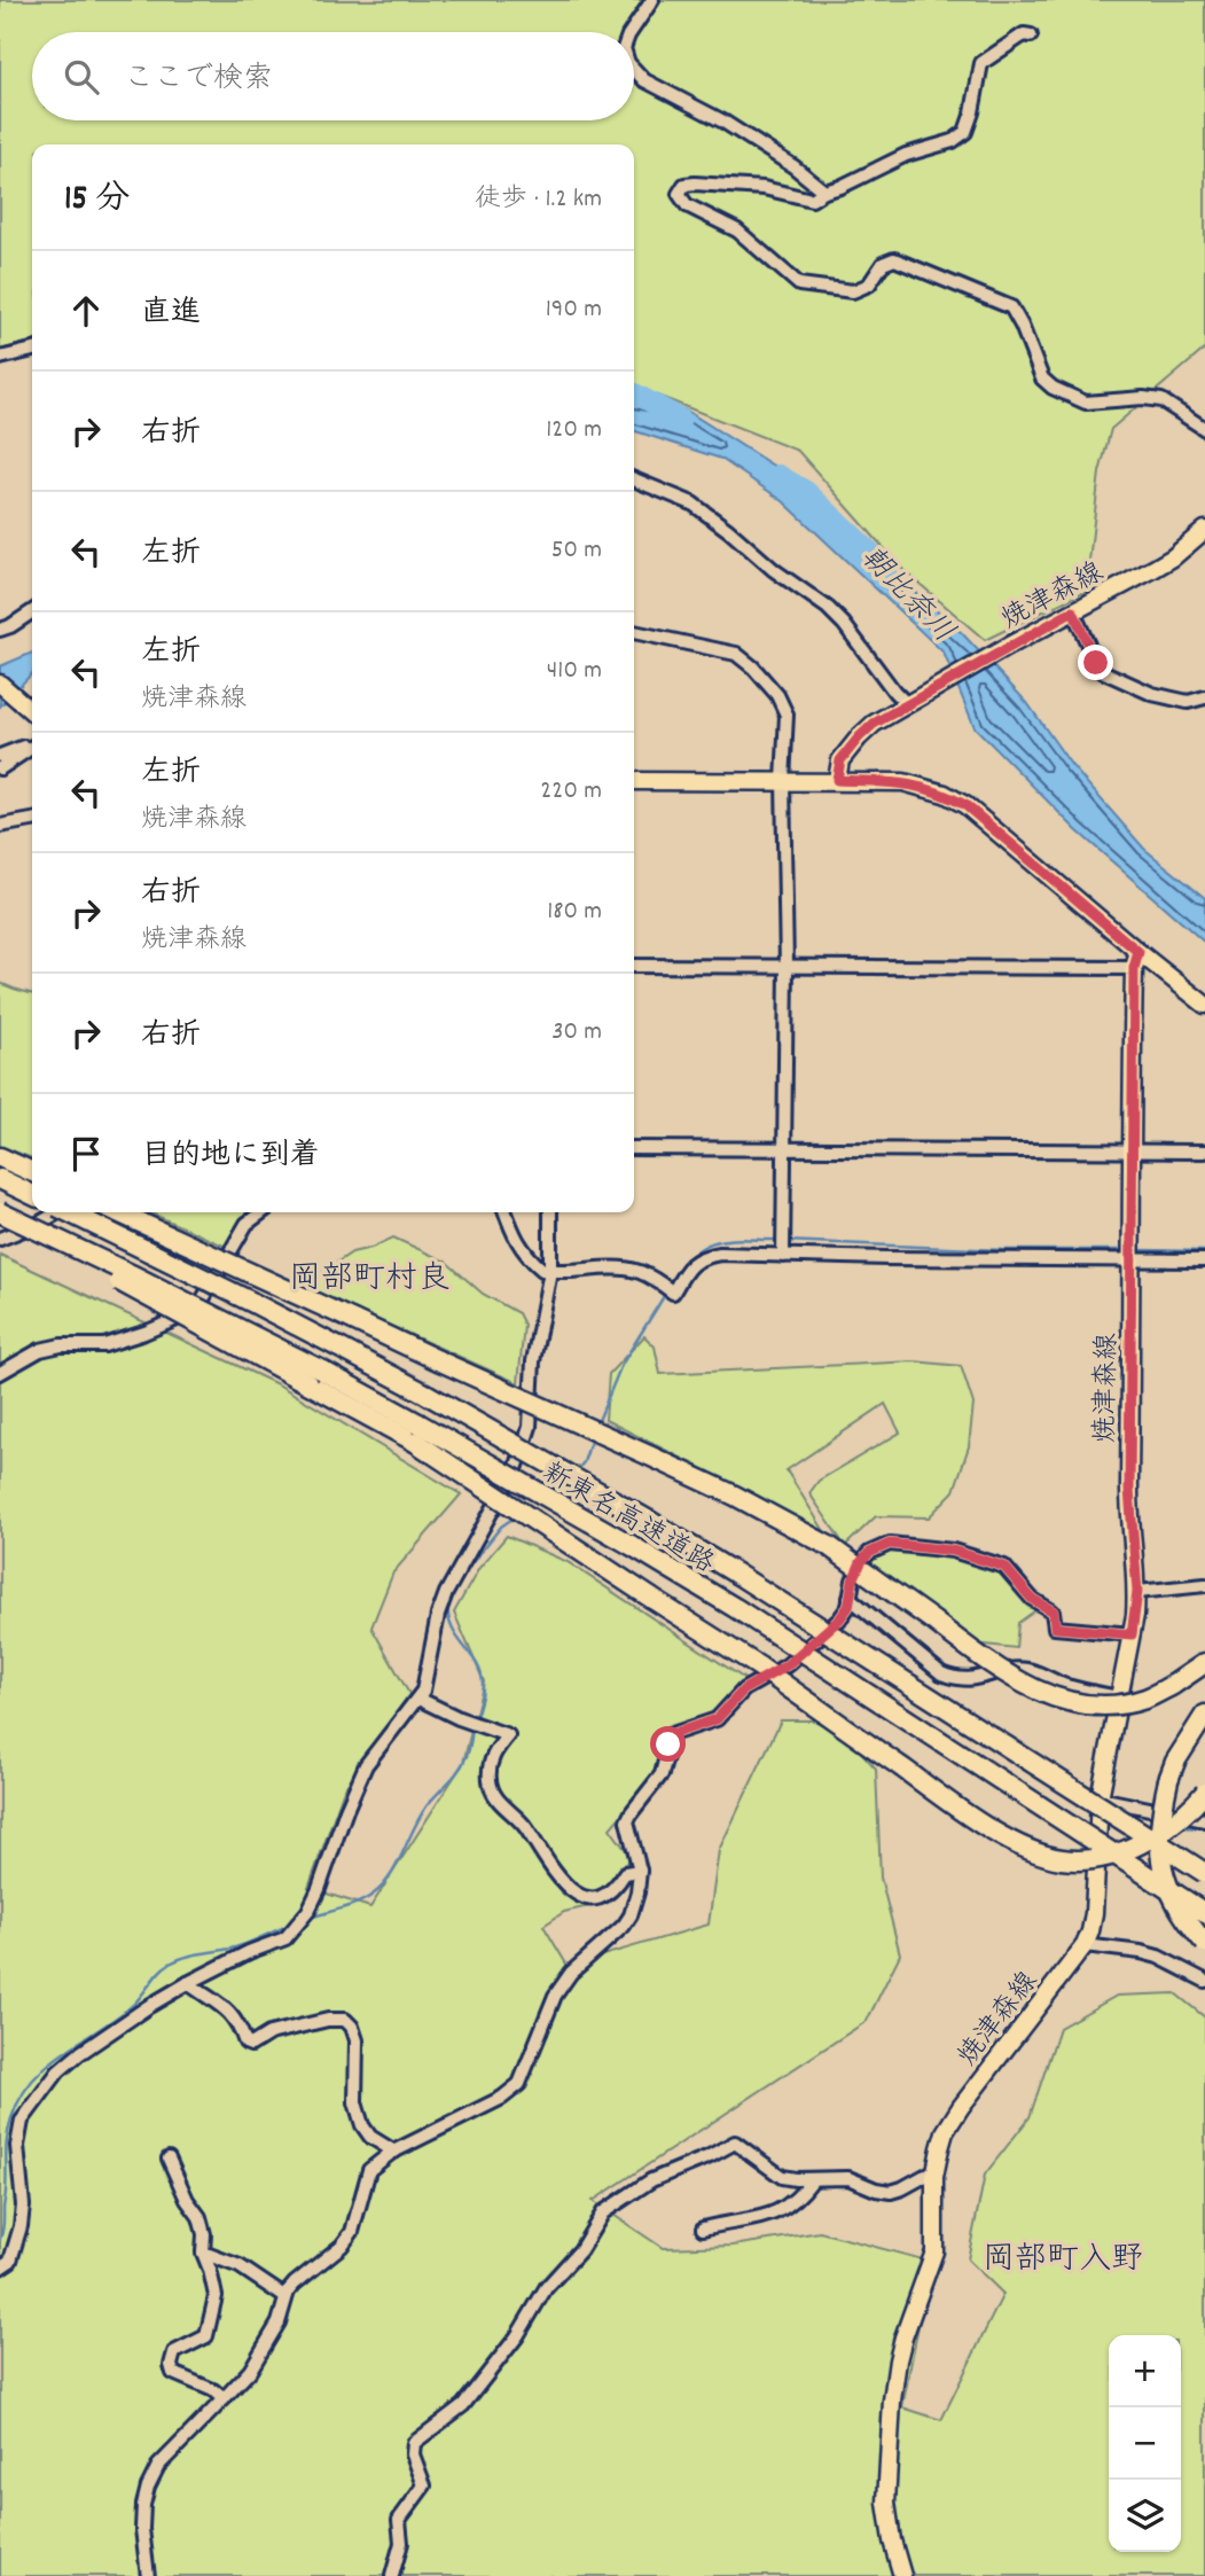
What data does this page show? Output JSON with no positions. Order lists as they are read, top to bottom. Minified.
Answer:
{"streets":{"highway":["新東名高速道路"],"main road":["焼津森線"]},"districts":["岡部町村良","岡部町入野"],"water":["朝比奈川"],"page":{"search":"ここで検索","heading":["15 分","徒歩 · 1.2 km"],"list":[["直進","190 m"],["右折","120 m"],["左折","50 m"],["左折","焼津森線","410 m"],["左折","焼津森線","220 m"],["右折","焼津森線","180 m"],["右折","30 m"],"目的地に到着"],"map_buttons":["+","−"]}}
